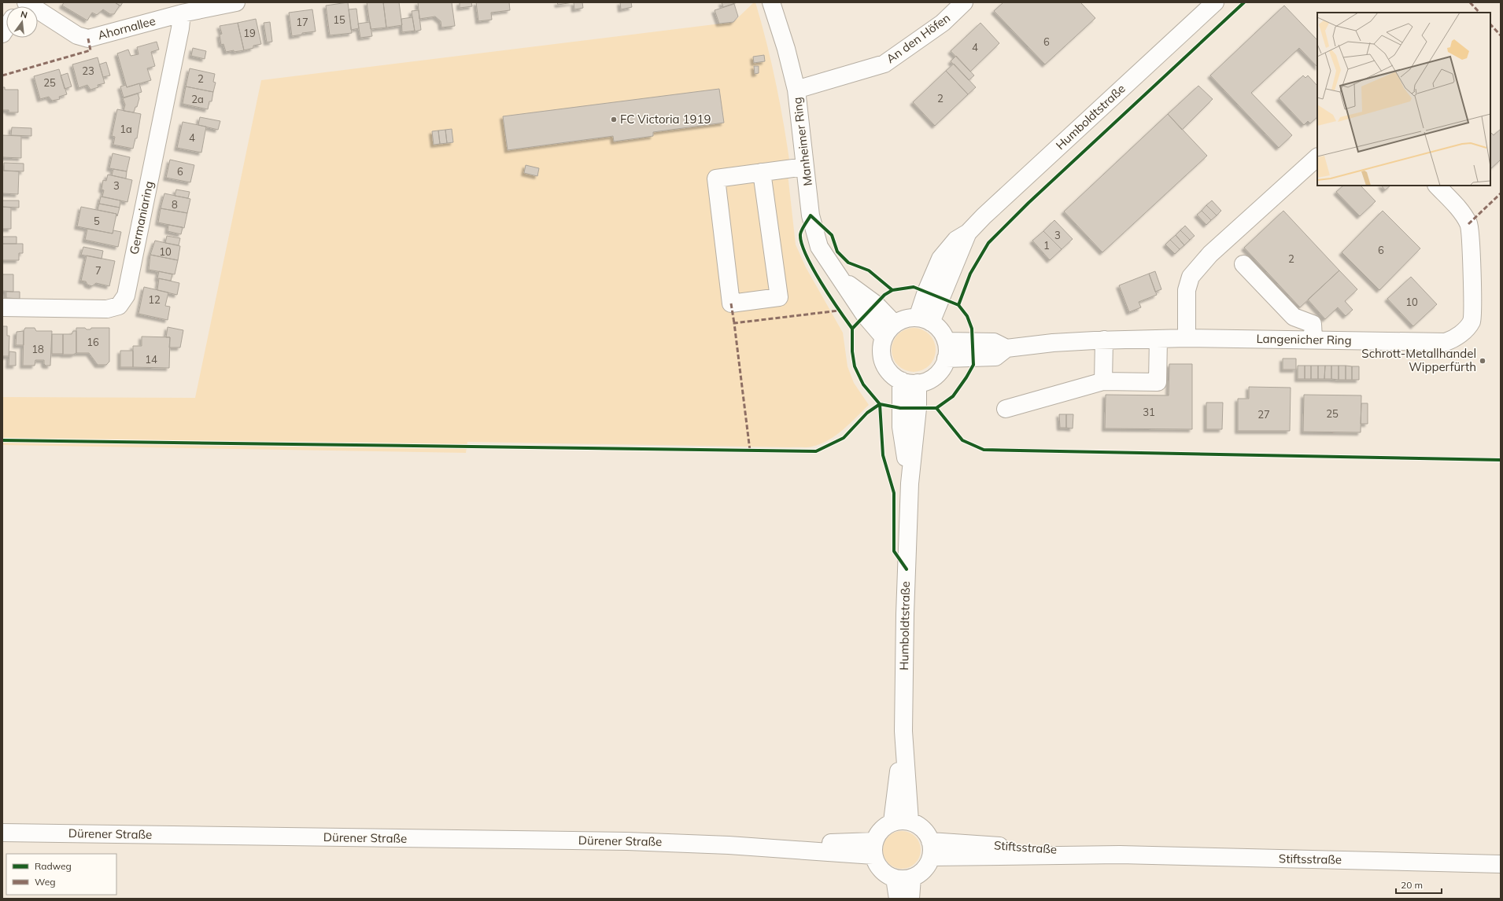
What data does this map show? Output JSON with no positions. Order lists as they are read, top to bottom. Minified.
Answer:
{"streets":{"street":["Ahornallee","An den Höfen","Humboldtstraße","Manheimer Ring","Germaniaring","Langenicher Ring","Dürener Straße","Stiftsstraße"]},"crossings":[["Ahornallee","Germaniaring"],["An den Höfen","Manheimer Ring"],["Humboldtstraße","Manheimer Ring"],["Humboldtstraße","Langenicher Ring"],["Humboldtstraße","Dürener Straße"],["Humboldtstraße","Stiftsstraße"],["Manheimer Ring","Langenicher Ring"],["Dürener Straße","Stiftsstraße"]],"places":["FC Victoria 1919","Schrott-Metallhandel Wipperfürth"],"house_numbers":["15","17","19","6","4","23","2","25","2","2a","1a","4","6","3","8","5","3","1","6","10","2","7","12","10","16","18","14","31","25","27"],"legend":["Radweg","Weg"],"scale_bar":"20 m","north":"top"}
